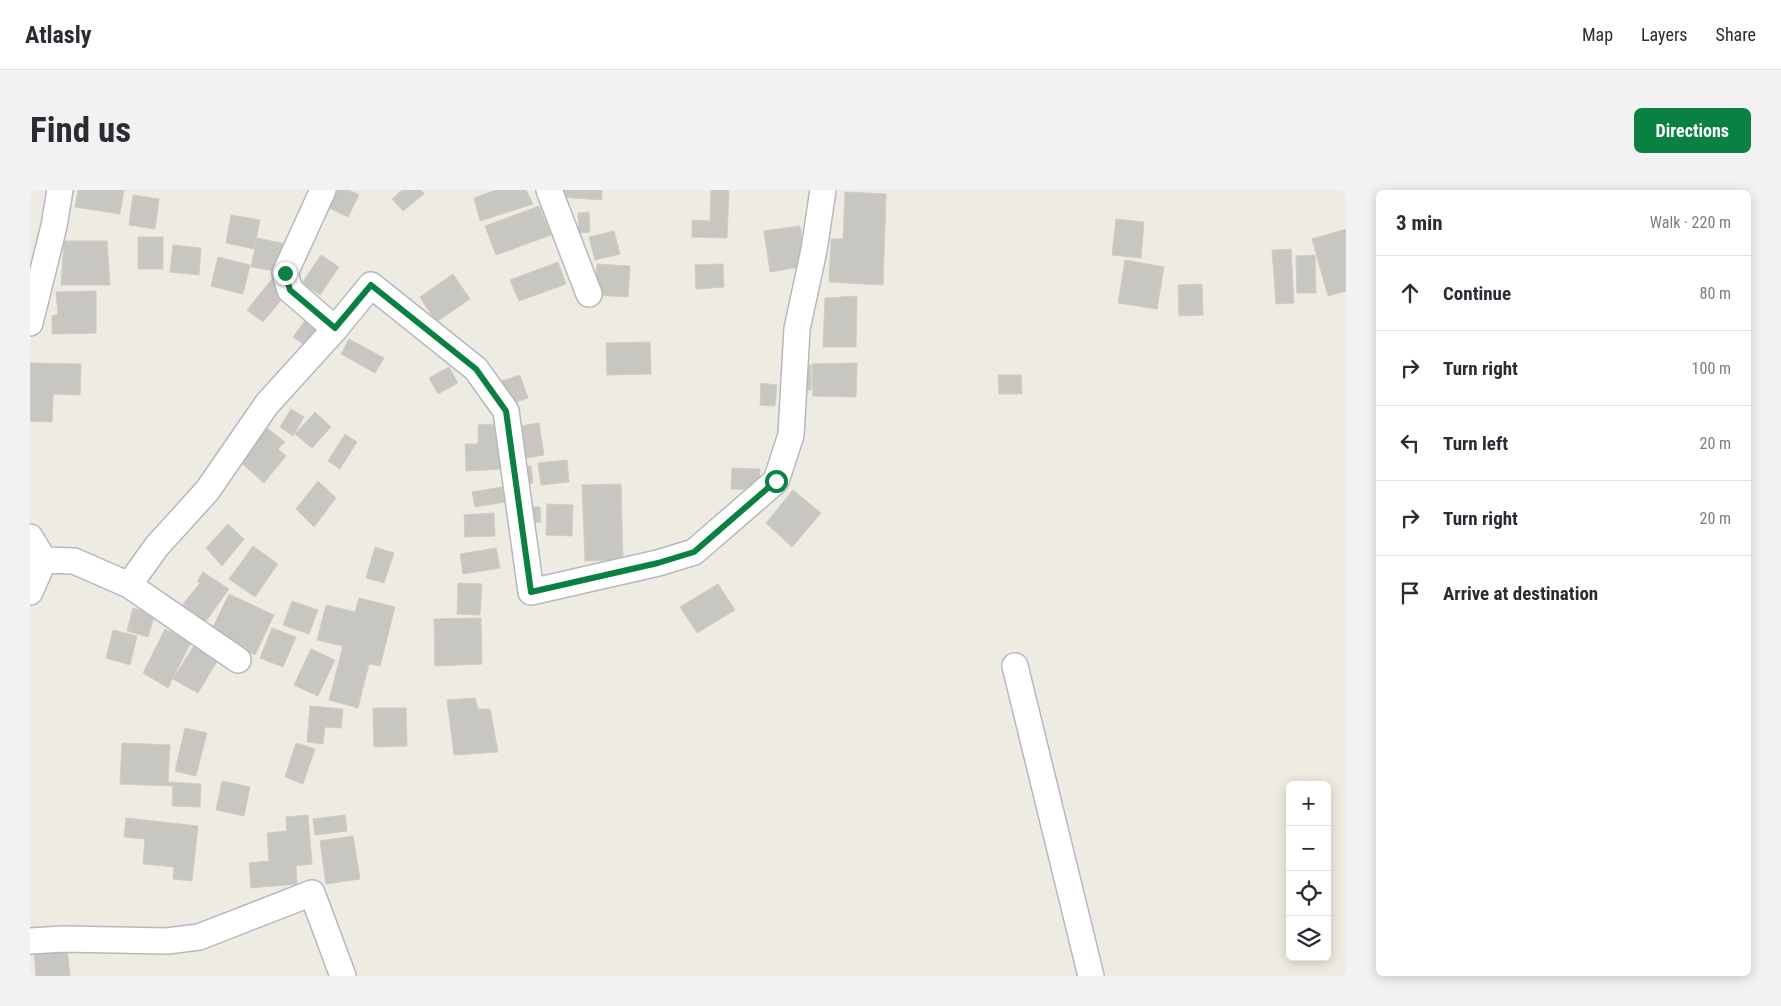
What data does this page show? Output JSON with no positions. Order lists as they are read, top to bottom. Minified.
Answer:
{"page":{"header":"Atlasly","nav":["Map","Layers","Share"],"buttons":"Directions","title":"Find us","heading":["3 min","Walk · 220 m"],"list":[["Continue","80 m"],["Turn right","100 m"],["Turn left","20 m"],["Turn right","20 m"],"Arrive at destination"],"map_buttons":["+","−"]}}
